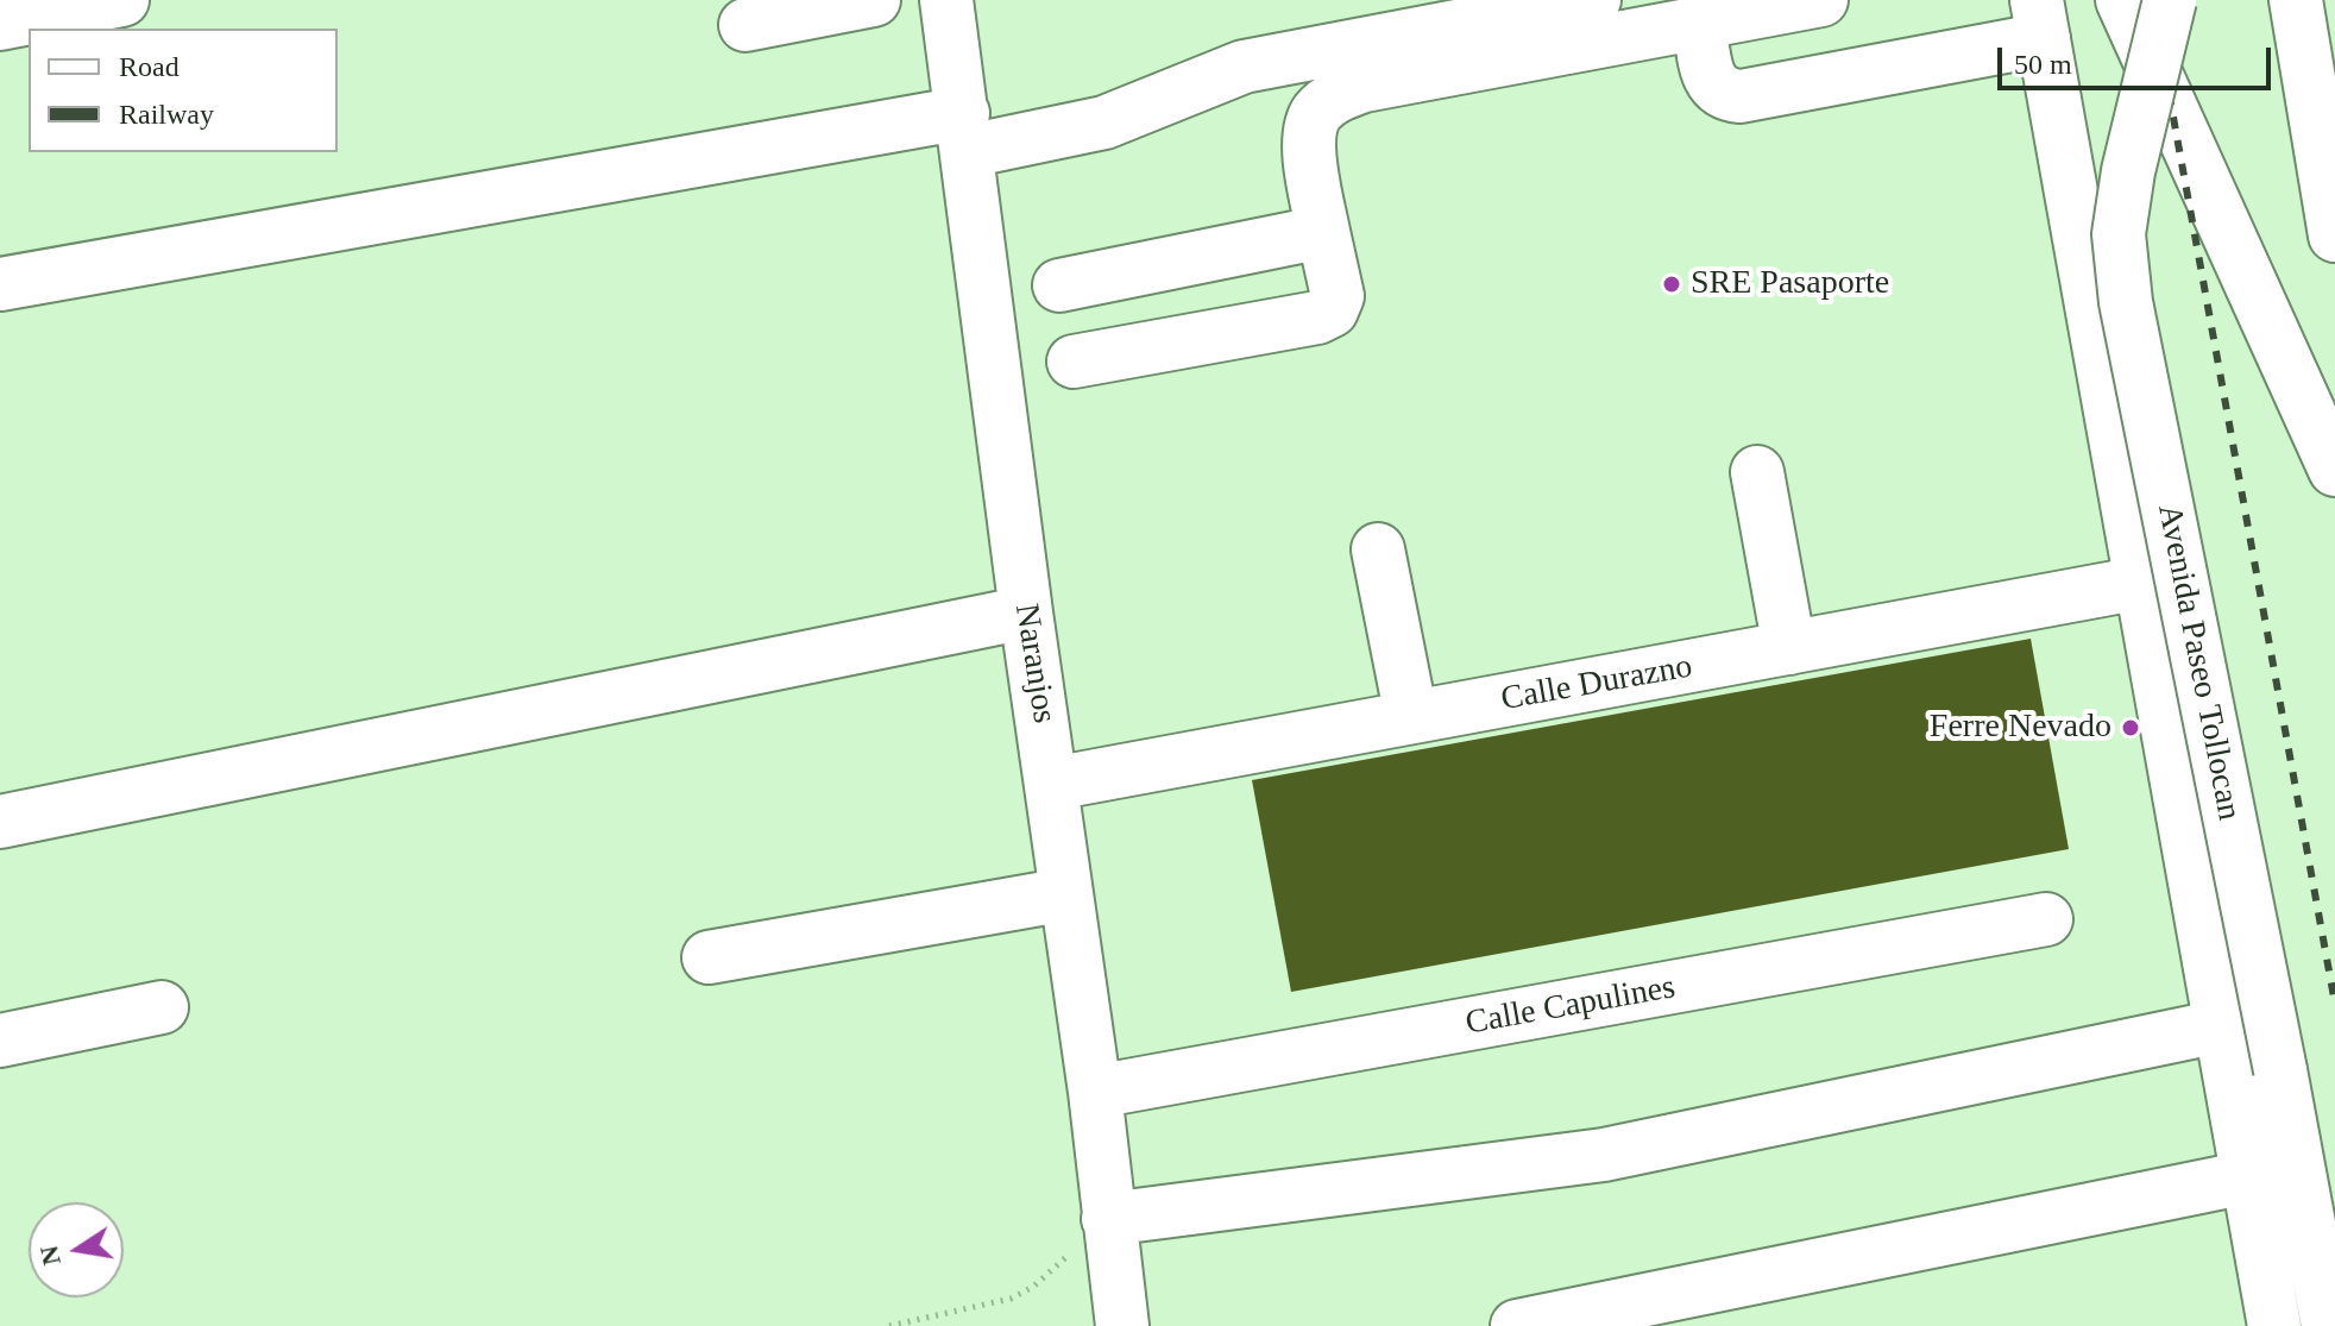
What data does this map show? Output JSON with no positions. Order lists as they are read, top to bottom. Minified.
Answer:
{"streets":{"main road":["Avenida Paseo Tollocan","Naranjos","Calle Durazno","Calle Capulines"]},"crossings":[["Avenida Paseo Tollocan","Calle Durazno"],["Naranjos","Calle Durazno"],["Naranjos","Calle Capulines"]],"places":["SRE Pasaporte","Ferre Nevado"],"legend":["Road","Railway"],"scale_bar":"50 m","north":"left"}
